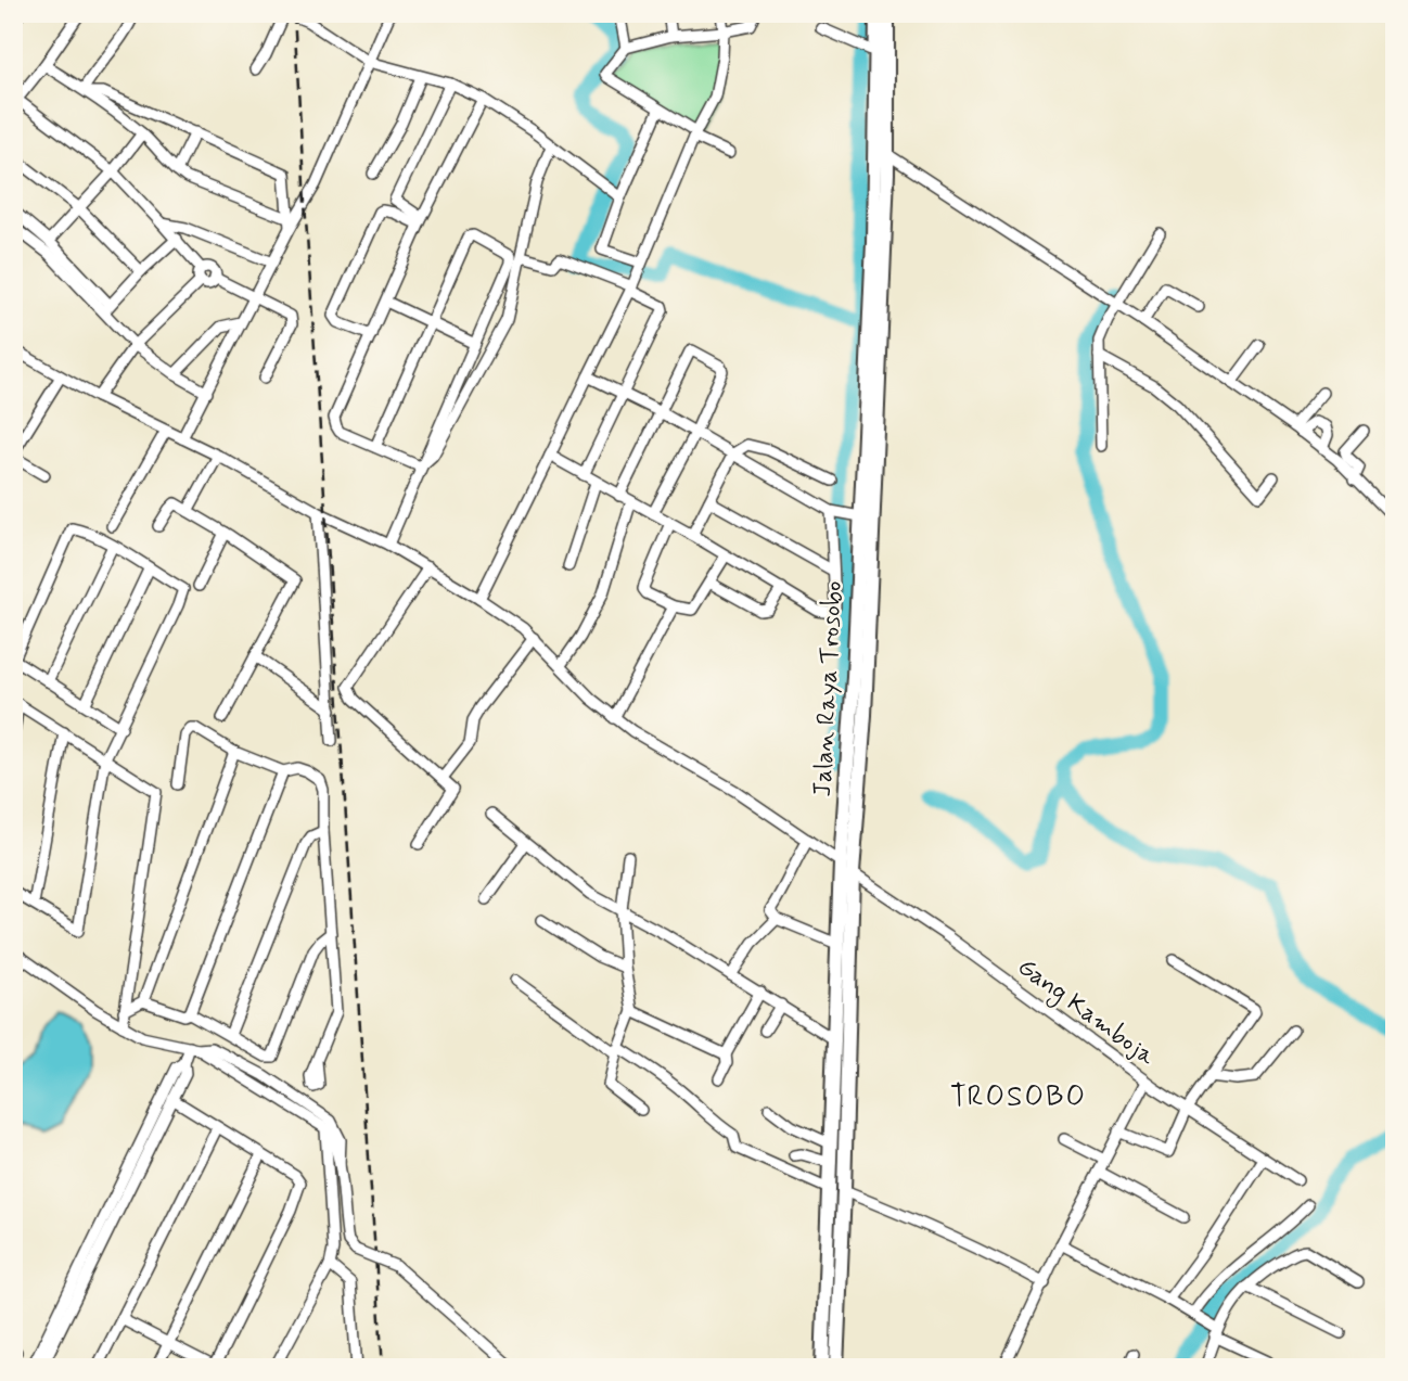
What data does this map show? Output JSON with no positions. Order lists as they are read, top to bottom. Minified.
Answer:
{"streets":{"highway":["Jalan Raya Trosobo"],"street":["Gang Kamboja"]},"crossings":[["Jalan Raya Trosobo","Gang Kamboja"]],"districts":["TROSOBO"]}
